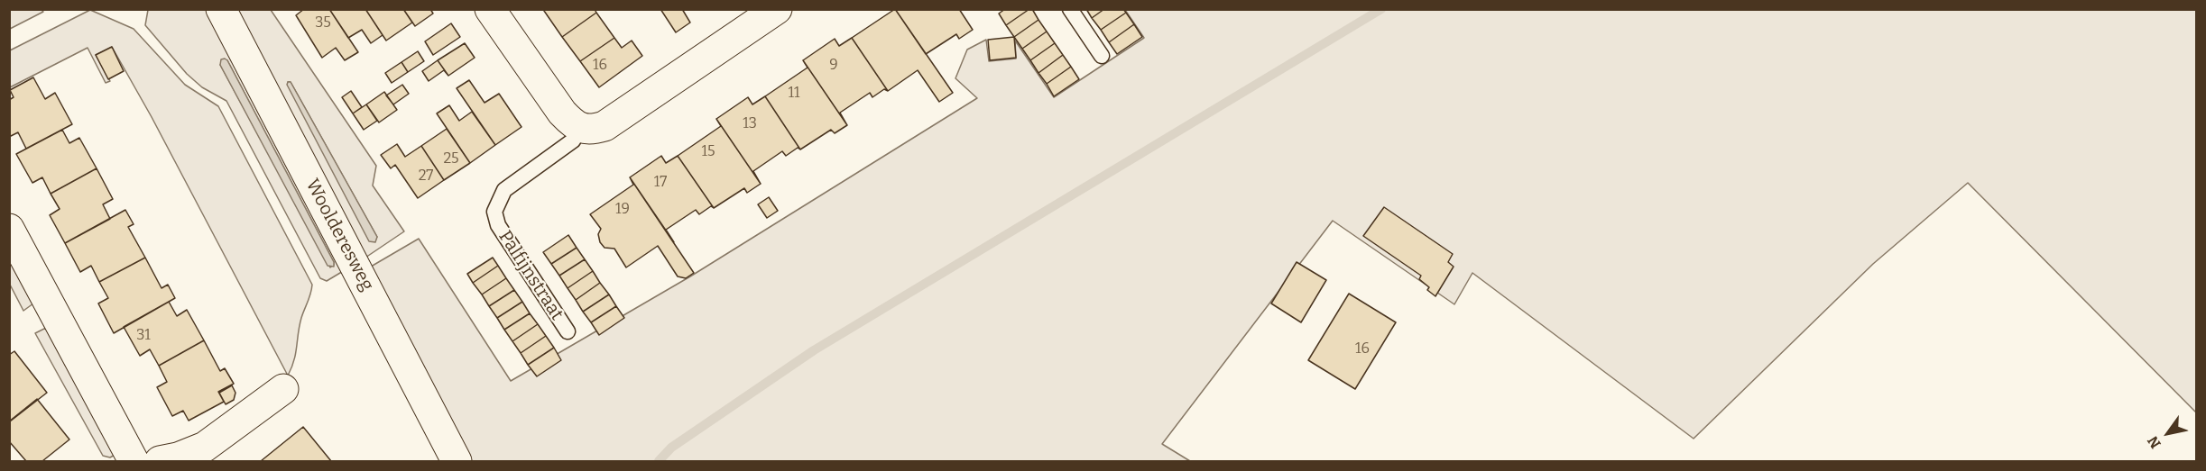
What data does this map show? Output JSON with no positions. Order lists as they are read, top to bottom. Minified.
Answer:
{"streets":{"street":["Woolderesweg"],"lane":["Palfijnstraat"]},"house_numbers":["35","16","9","11","13","15","25","27","17","19","31","16"],"north":"bottom left"}
